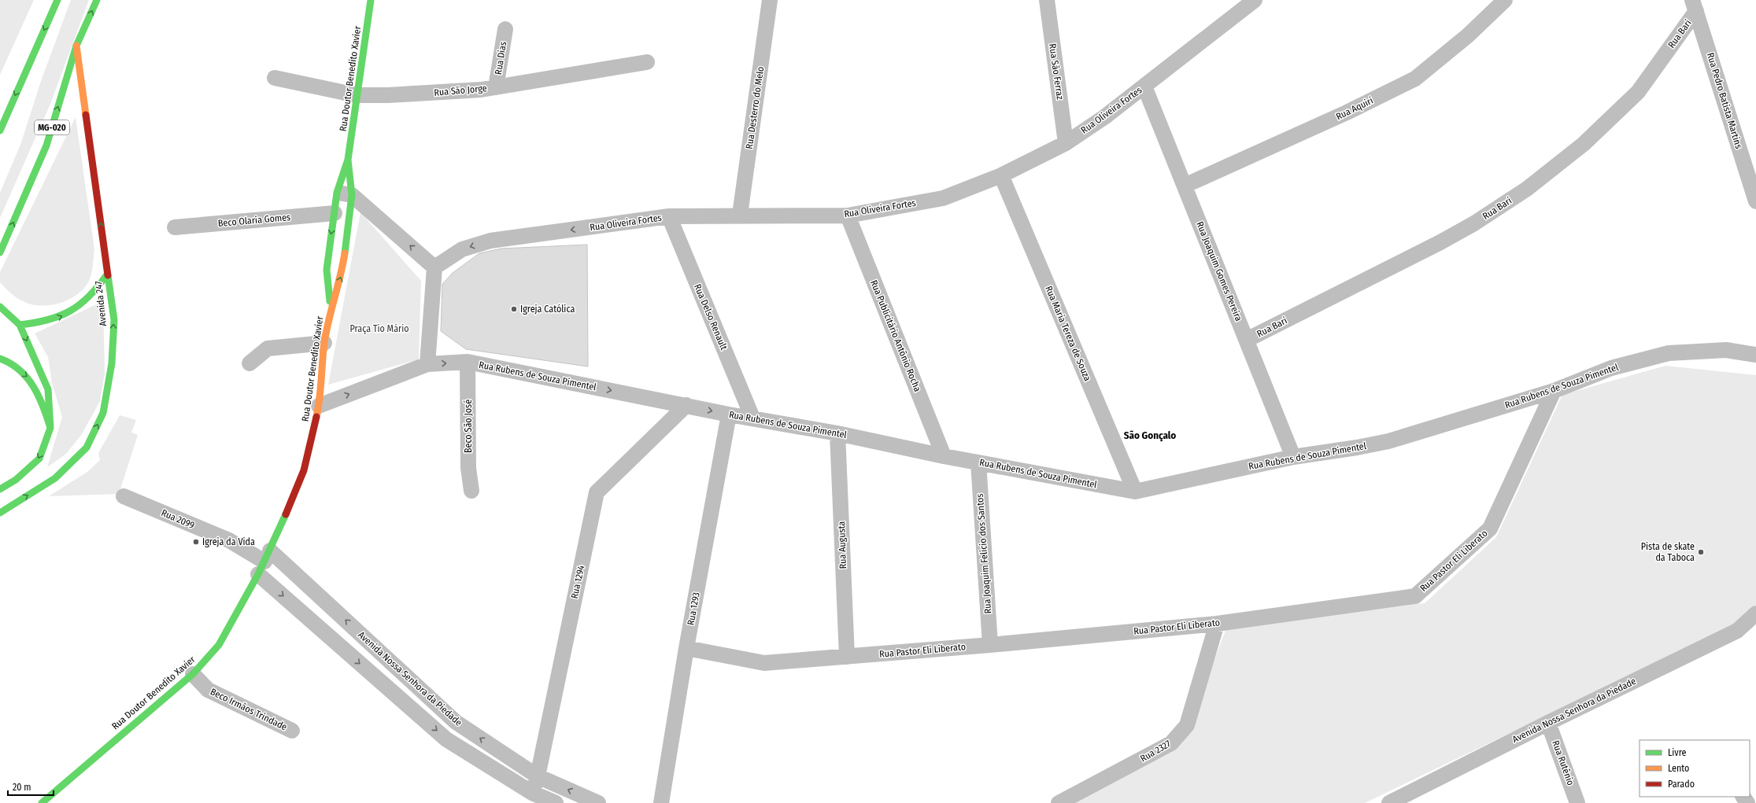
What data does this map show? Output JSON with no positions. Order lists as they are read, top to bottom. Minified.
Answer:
{"streets":{"main road":["Rua Doutor Benedito Xavier","MG-020","Avenida 247"],"street":["Rua Bari","Rua Dias","Rua São Ferraz","Rua São Jorge","Rua Pedro Batista Martins","Rua Desterro do Melo","Rua Aquiri","Rua Oliveira Fortes","Beco Olaria Gomes","Rua Joaquim Gomes Pereira","Rua Delso Renault","Rua Maria Tereza de Souza","Rua Publicitário Antônio Rocha","Rua Rubens de Souza Pimentel","Beco São José","Rua 2099","Rua Augusta","Rua Joaquim Felicio dos Santos","Rua Pastor Eli Liberato","Rua 1294","Rua 1293","Avenida Nossa Senhora da Piedade","Beco Irmãos Trindade","Rua 2327","Rua Rutênio"]},"crossings":[["Rua Bari","Rua Pedro Batista Martins"],["Rua Bari","Rua Joaquim Gomes Pereira"],["Rua Dias","Rua São Jorge"],["Rua São Ferraz","Rua Oliveira Fortes"],["Rua Doutor Benedito Xavier","Rua São Jorge"],["Rua Doutor Benedito Xavier","Beco Olaria Gomes"],["Rua Doutor Benedito Xavier","Rua Rubens de Souza Pimentel"],["Rua Doutor Benedito Xavier","Rua 2099"],["Rua Doutor Benedito Xavier","Avenida Nossa Senhora da Piedade"],["Rua Doutor Benedito Xavier","Beco Irmãos Trindade"],["Rua Desterro do Melo","Rua Oliveira Fortes"],["Rua Aquiri","Rua Joaquim Gomes Pereira"],["Rua Oliveira Fortes","Rua Joaquim Gomes Pereira"],["Rua Oliveira Fortes","Rua Delso Renault"],["Rua Oliveira Fortes","Rua Maria Tereza de Souza"],["Rua Oliveira Fortes","Rua Publicitário Antônio Rocha"],["MG-020","Avenida 247"],["Rua Joaquim Gomes Pereira","Rua Rubens de Souza Pimentel"],["Rua Delso Renault","Rua Rubens de Souza Pimentel"],["Rua Maria Tereza de Souza","Rua Rubens de Souza Pimentel"],["Rua Publicitário Antônio Rocha","Rua Rubens de Souza Pimentel"],["Rua Rubens de Souza Pimentel","Beco São José"],["Rua Rubens de Souza Pimentel","Rua Augusta"],["Rua Rubens de Souza Pimentel","Rua Joaquim Felicio dos Santos"],["Rua Rubens de Souza Pimentel","Rua Pastor Eli Liberato"],["Rua Rubens de Souza Pimentel","Rua 1294"],["Rua Rubens de Souza Pimentel","Rua 1293"],["Rua 2099","Avenida Nossa Senhora da Piedade"],["Rua Augusta","Rua Pastor Eli Liberato"],["Rua Joaquim Felicio dos Santos","Rua Pastor Eli Liberato"],["Rua Pastor Eli Liberato","Rua 1293"],["Rua Pastor Eli Liberato","Rua 2327"],["Rua 1294","Avenida Nossa Senhora da Piedade"],["Avenida Nossa Senhora da Piedade","Rua Rutênio"]],"districts":["São Gonçalo"],"parks":["Praça Tio Mário"],"places":["Igreja Católica","Igreja da Vida","Pista de skate da Taboca"],"legend":["Livre","Lento","Parado"],"scale_bar":"20 m"}
